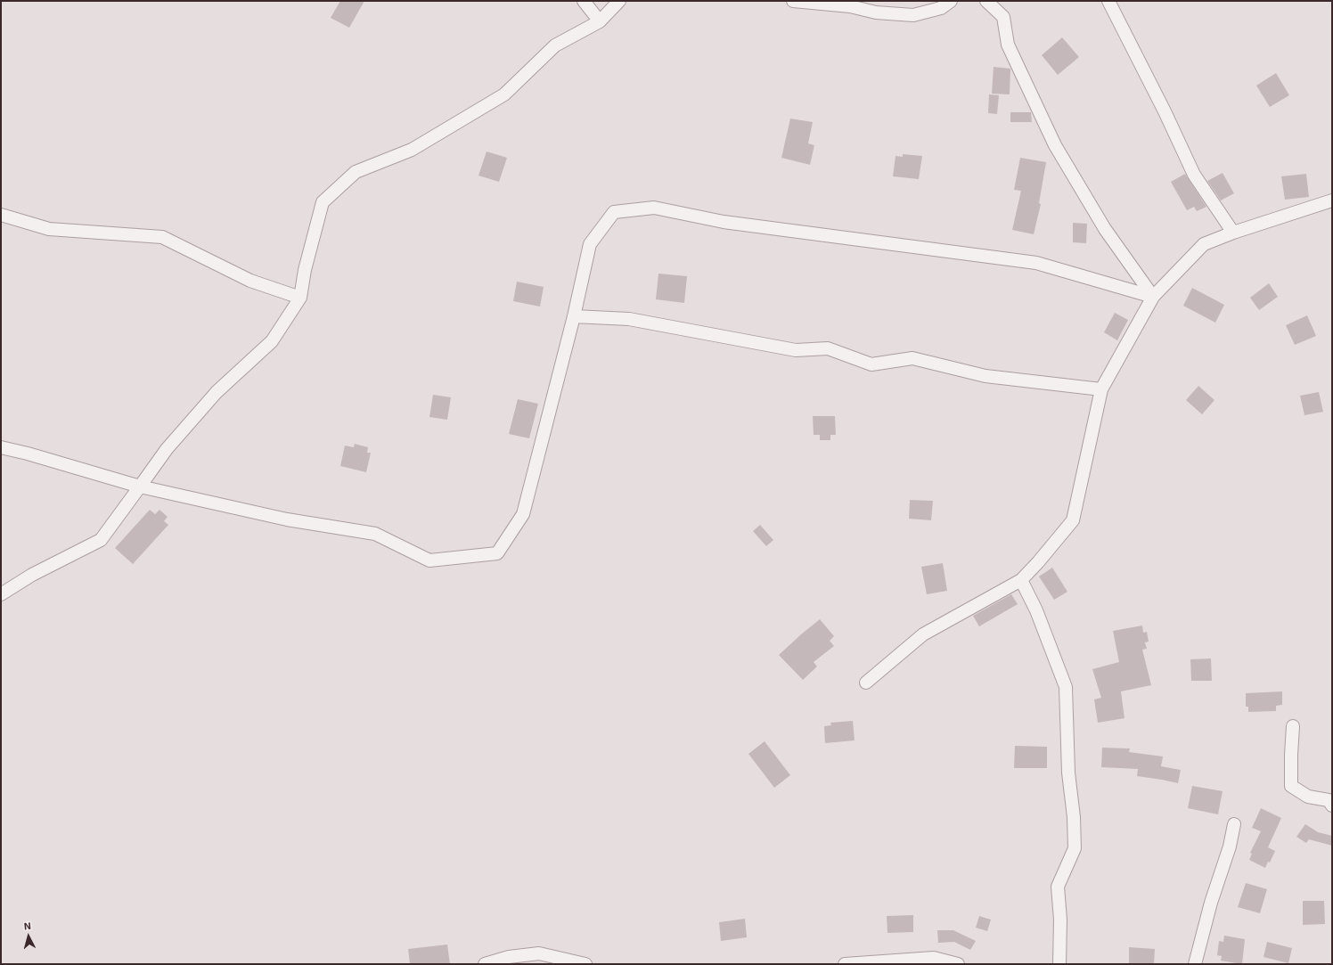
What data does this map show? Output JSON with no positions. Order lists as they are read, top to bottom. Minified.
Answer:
{"north":"top"}
